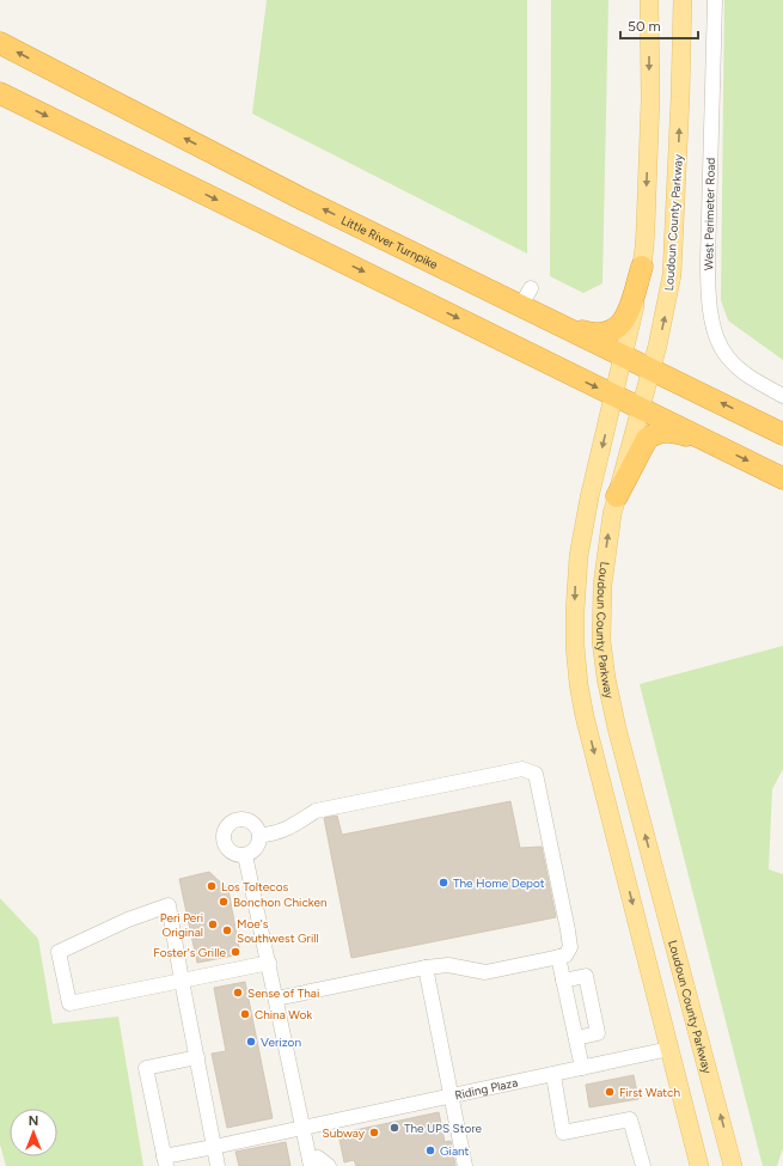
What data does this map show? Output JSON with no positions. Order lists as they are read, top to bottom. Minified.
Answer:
{"streets":{"highway":["Little River Turnpike"],"main road":["Loudoun County Parkway"],"lane":["West Perimeter Road","Riding Plaza"]},"crossings":[["Loudoun County Parkway","Little River Turnpike"]],"places":["The Home Depot","Los Toltecos","Bonchon Chicken","Peri Peri Original","Moe's Southwest Grill","Foster's Grille","Sense of Thai","China Wok","Verizon","First Watch","The UPS Store","Subway","Giant"],"scale_bar":"50 m","north":"top"}
